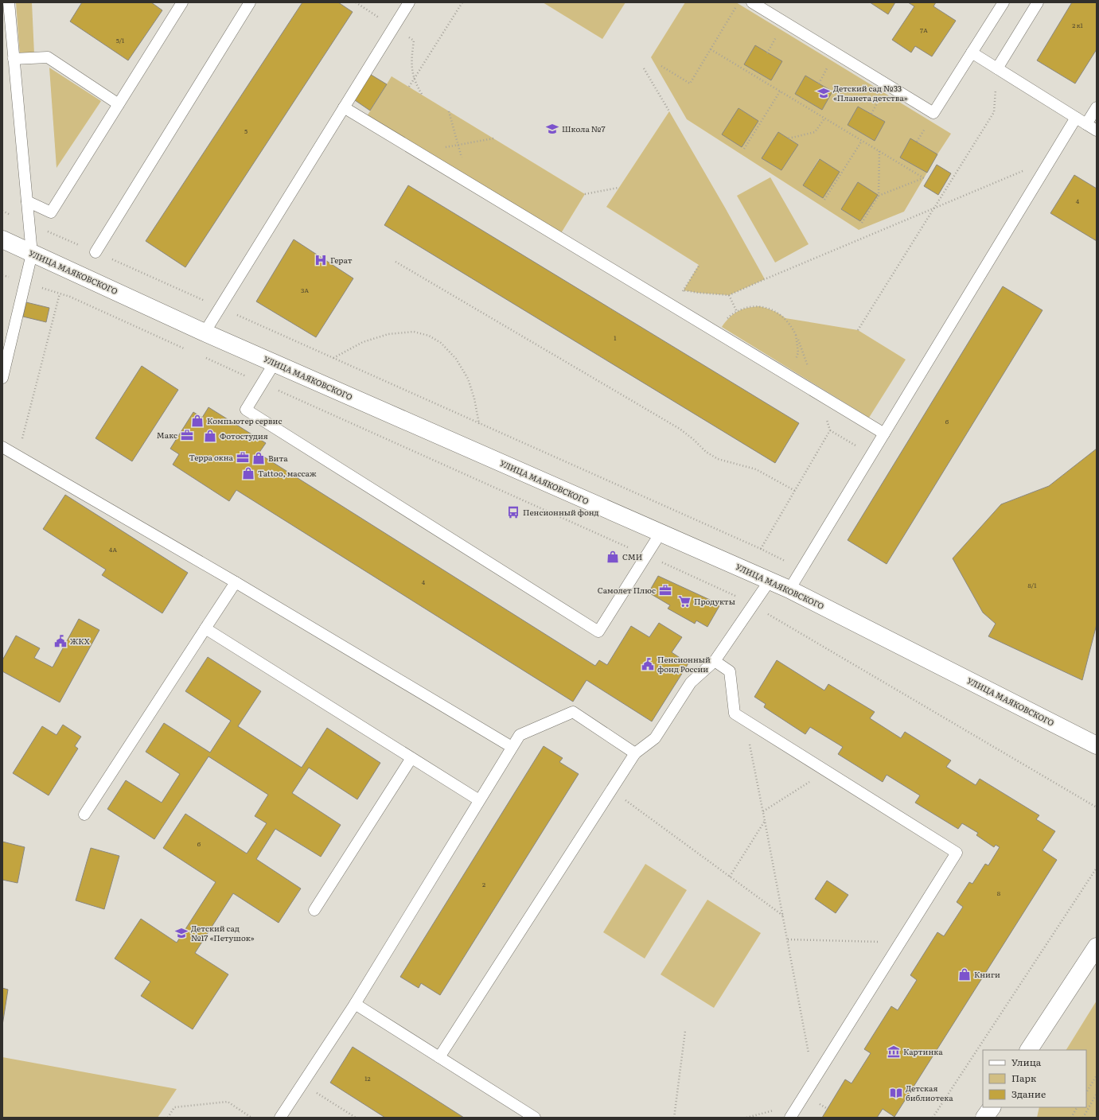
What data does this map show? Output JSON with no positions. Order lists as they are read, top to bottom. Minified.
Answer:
{"streets":{"street":["УЛИЦА МАЯКОВСКОГО"]},"places":{"school or university":["Детский сад №33 «Планета детства»","Школа №7","Детский сад №17 «Петушок»"],"hospital":["Герат"],"shop":["Компьютер сервис","Фотостудия","Вита","Tattoo, массаж","СМИ","Книги"],"office":["Макс","Терра окна","Самолет Плюс"],"bus stop":["Пенсионный фонд"],"supermarket":["Продукты"],"public building":["ЖКХ","Пенсионный фонд России"],"museum":["Картинка"],"library":["Детская библиотека"]},"house_numbers":["2 к1","7А","5/1","5","4","3А","1","6","4А","4","8/1","6","2","8","12"],"legend":["Улица","Парк","Здание"]}
